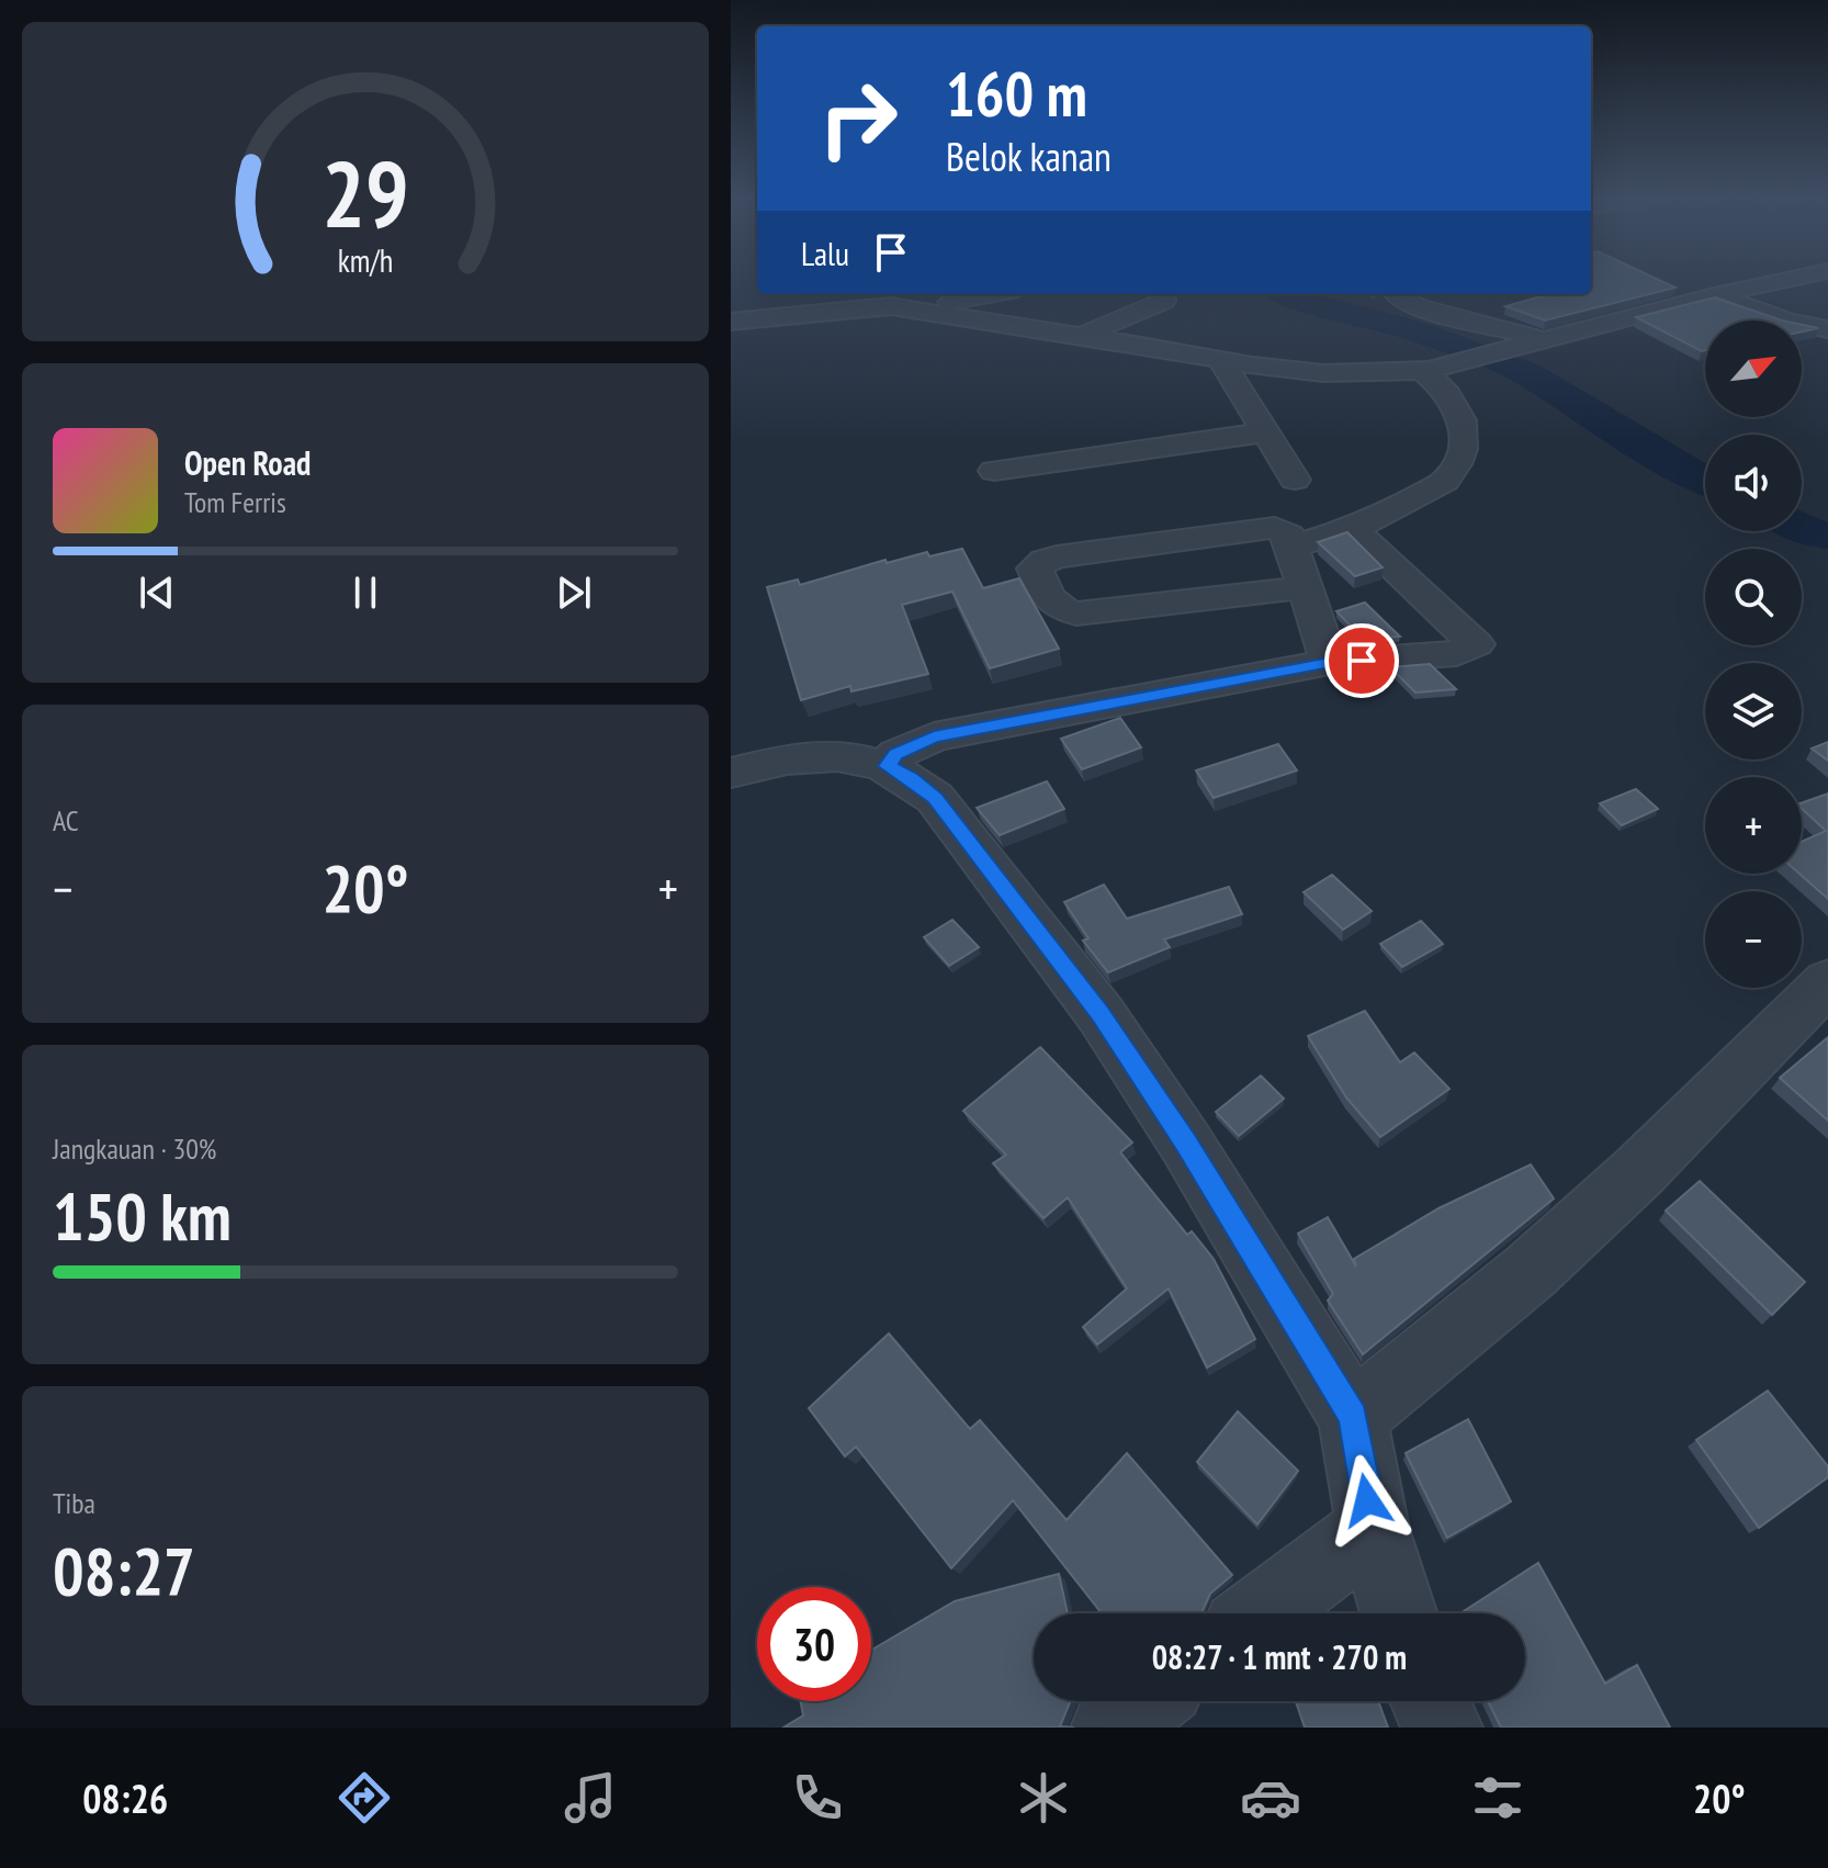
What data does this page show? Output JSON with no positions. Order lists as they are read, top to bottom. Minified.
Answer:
{"north":"top right","page":{"turn":["160 m","Belok kanan"],"then":"Lalu","map_buttons":["+","−"],"song":["Open Road","Tom Ferris"],"tile":["AC",["Jangkauan · 30%","150 km"],["Tiba","08:27"]],"heat":["−","20°","+"],"limit":"30","trip":"08:27 · 1 mnt · 270 m","tabs":["08:26","20°"],"gauge":["29","km/h"]}}
